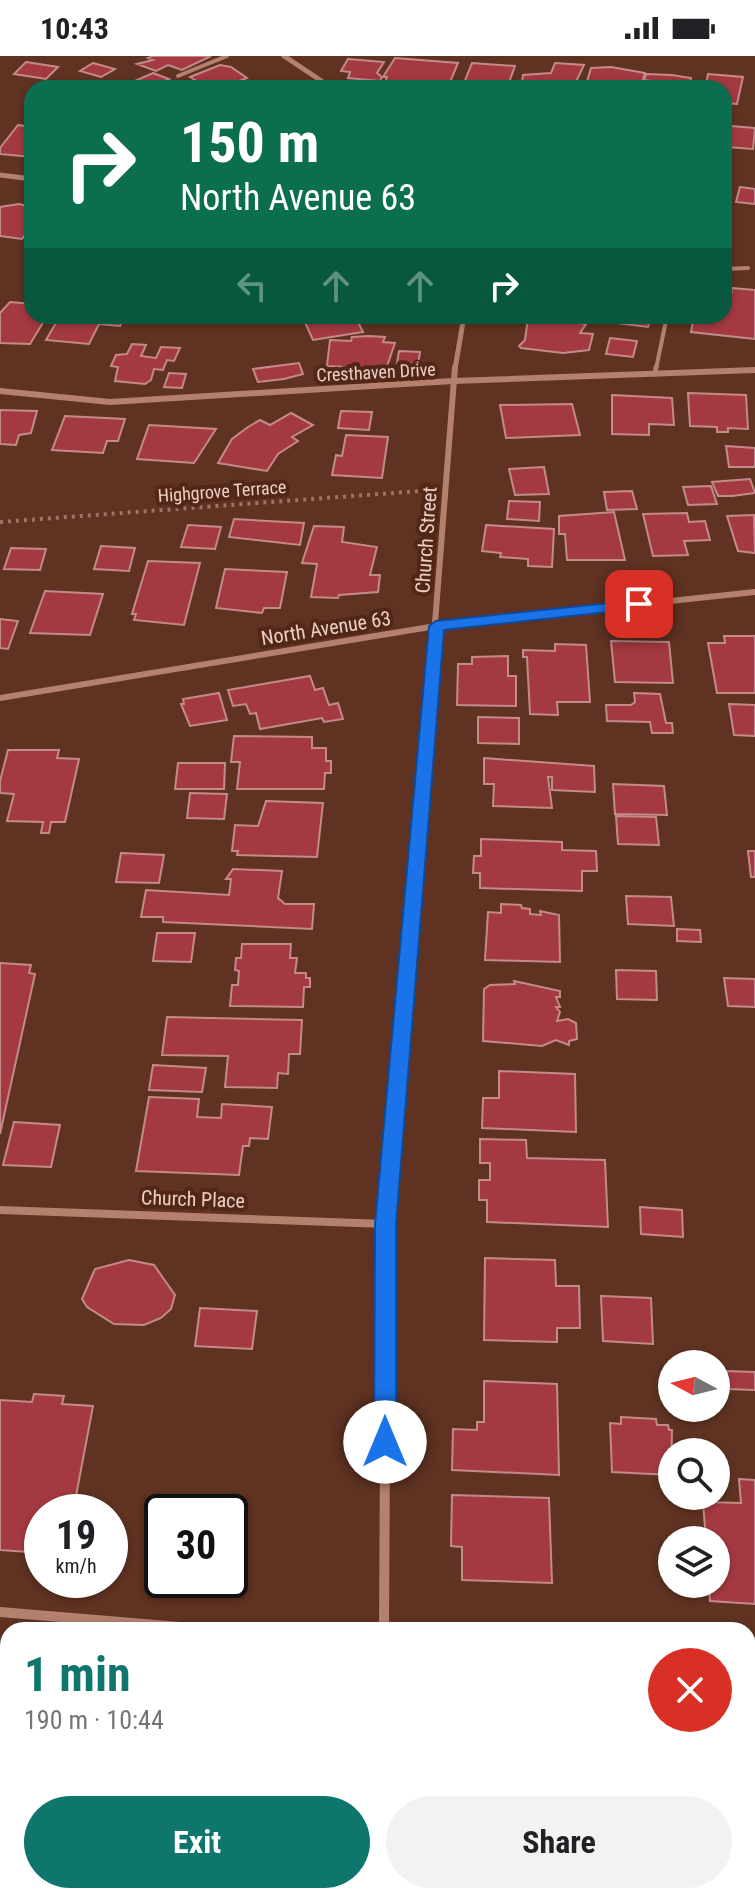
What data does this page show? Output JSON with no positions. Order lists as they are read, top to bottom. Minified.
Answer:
{"streets":{"street":["Cresthaven Drive","Church Street","North Avenue 63","Church Place"],"path":["Highgrove Terrace"]},"crossings":[["Cresthaven Drive","Church Street"],["Highgrove Terrace","Church Street"],["Church Street","North Avenue 63"],["Church Street","Church Place"]],"north":"left","page":{"status":"10:43","turn":["150 m","North Avenue 63"],"speed":"19 km/h","limit":"30","heading":["1 min","190 m · 10:44"],"buttons":["Exit","Share"]}}
